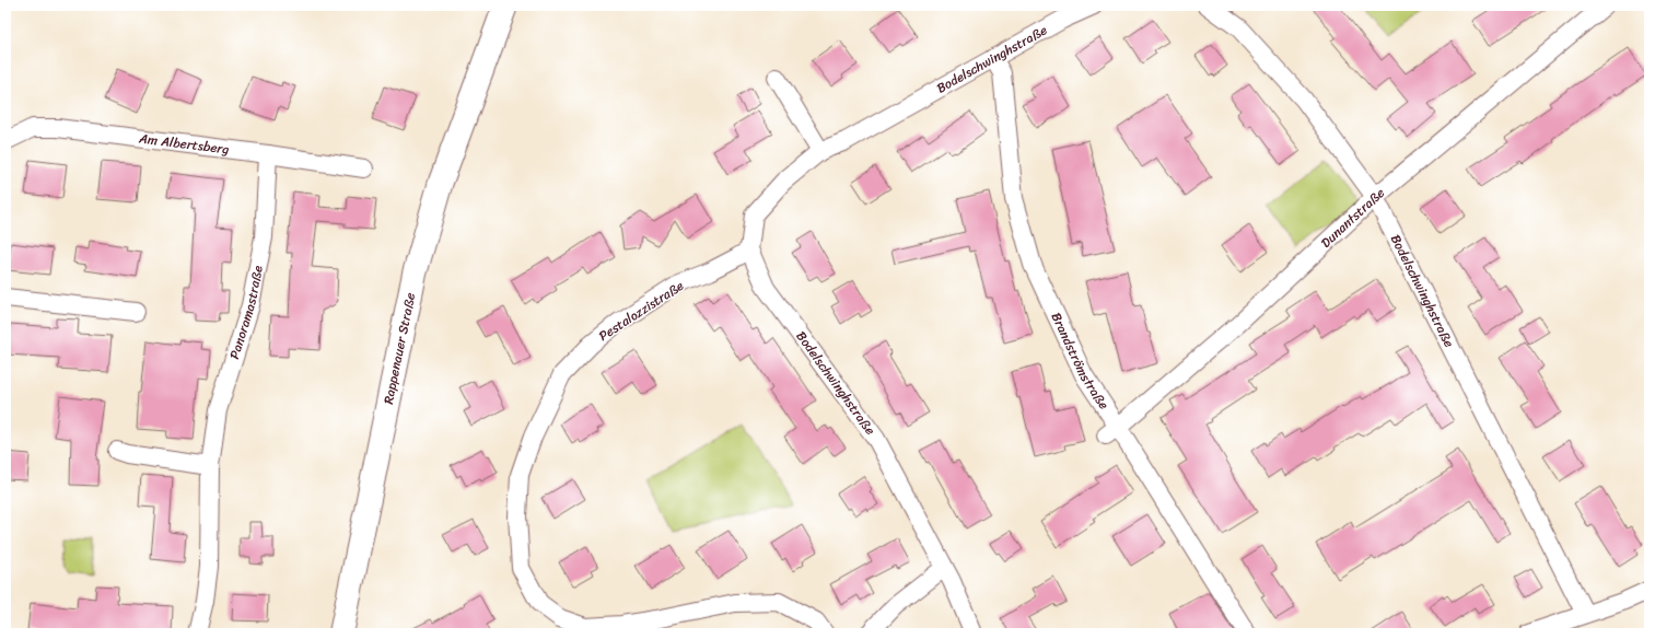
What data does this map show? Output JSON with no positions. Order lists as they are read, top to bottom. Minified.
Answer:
{"streets":{"street":["Bodelschwinghstraße","Am Albertsberg","Dunantstraße","Pestalozzistraße","Panoramastraße","Rappenauer Straße","Brandströmstraße"]},"crossings":[["Bodelschwinghstraße","Dunantstraße"],["Bodelschwinghstraße","Pestalozzistraße"],["Bodelschwinghstraße","Brandströmstraße"],["Am Albertsberg","Panoramastraße"],["Dunantstraße","Brandströmstraße"]]}
